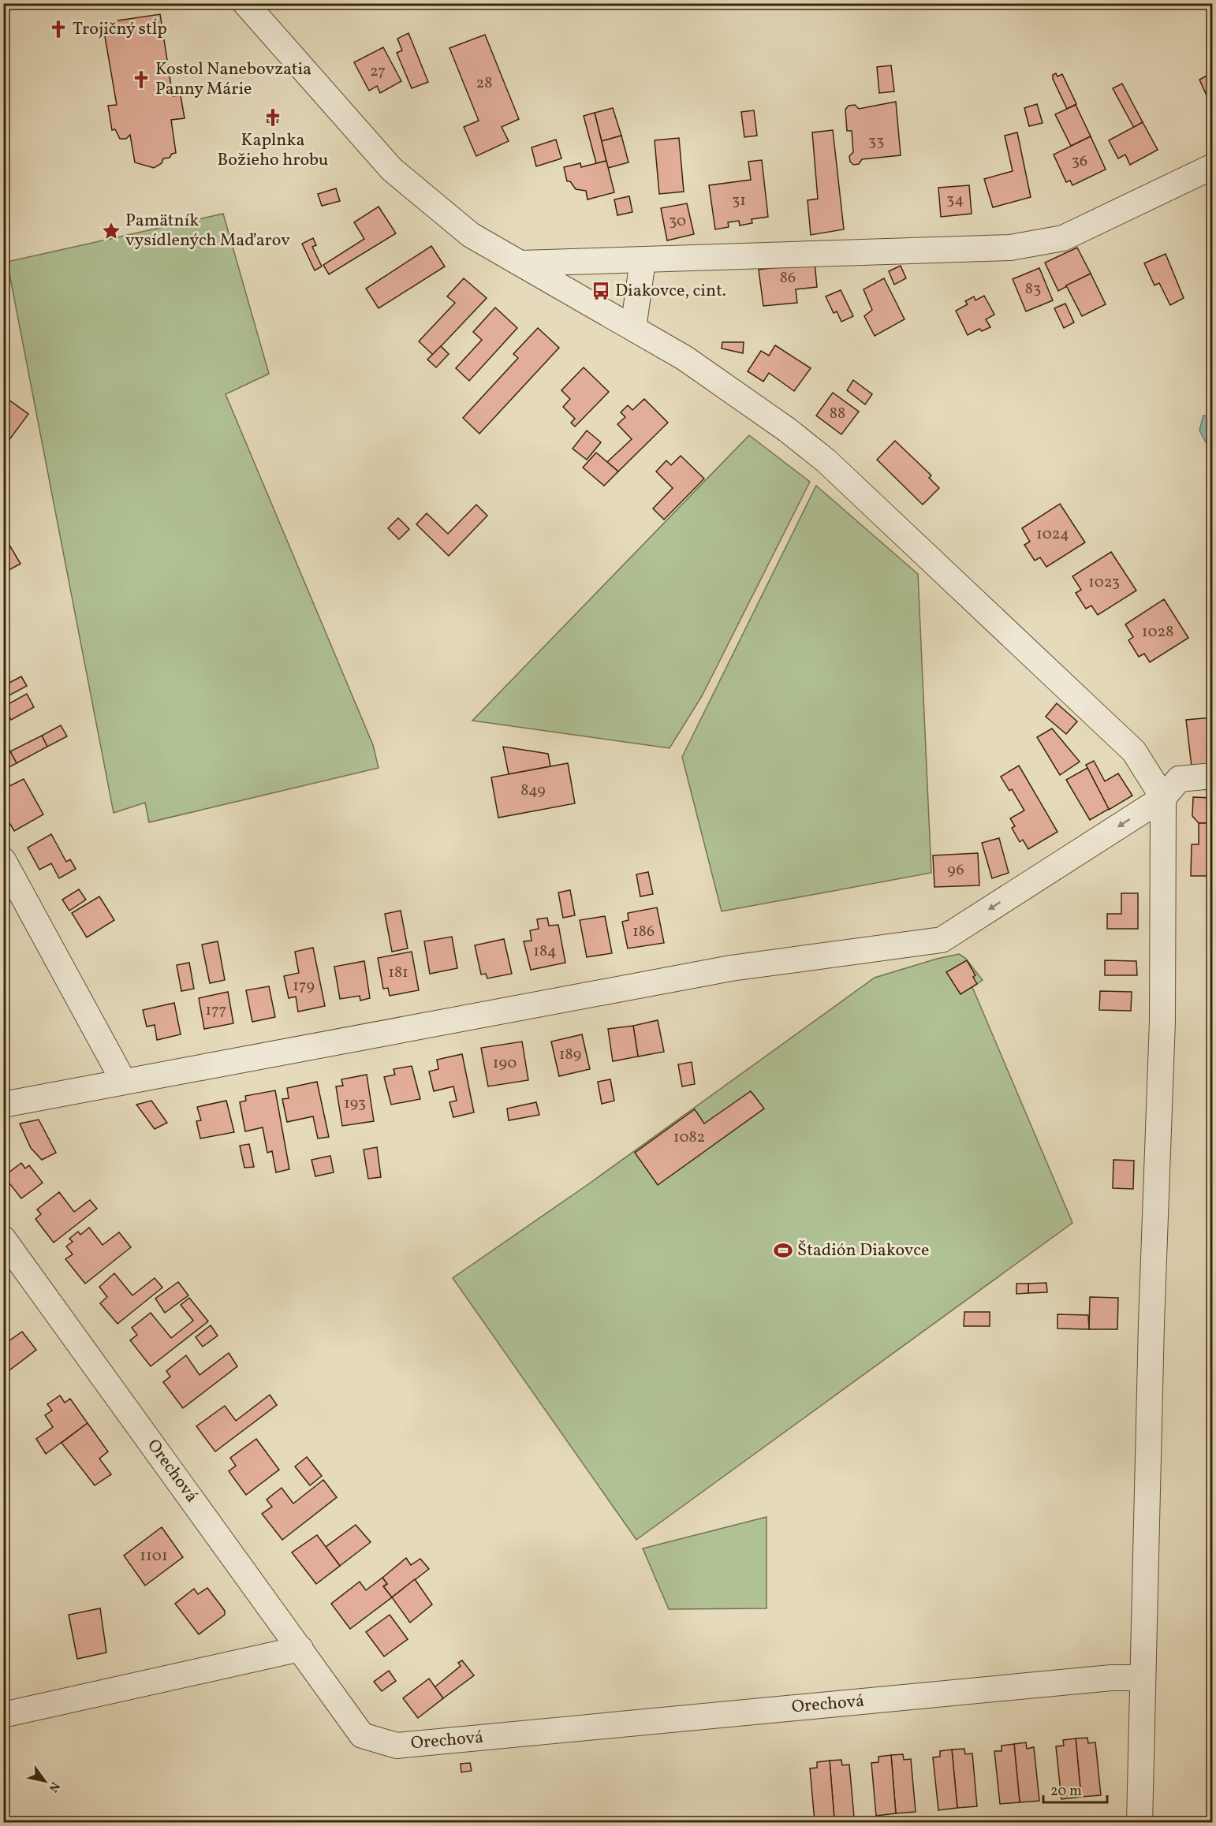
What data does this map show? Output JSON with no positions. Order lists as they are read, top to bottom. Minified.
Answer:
{"streets":{"street":["Orechová"]},"places":{"church":["Trojičný stĺp","Kostol Nanebovzatia Panny Márie","Kaplnka Božieho hrobu"],"place":["Pamätník vysídlených Maďarov"],"bus stop":["Diakovce, cint."],"sports":["Štadión Diakovce"]},"house_numbers":["27","28","33","36","34","31","30","86","83","88","1024","1023","1028","849","96","186","184","181","179","177","189","190","193","1082","1101"],"scale_bar":"20 m","north":"bottom right"}
